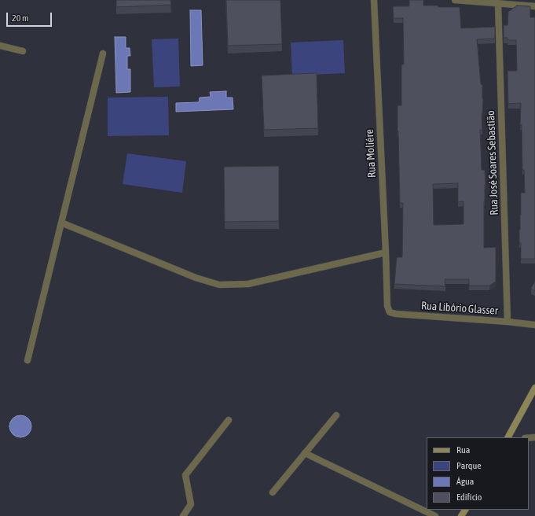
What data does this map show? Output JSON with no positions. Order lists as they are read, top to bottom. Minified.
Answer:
{"streets":{"street":["Rua Moliére","Rua José Soares Sebastião","Rua Libório Glasser"]},"crossings":[["Rua Moliére","Rua Libório Glasser"],["Rua José Soares Sebastião","Rua Libório Glasser"]],"legend":["Rua","Parque","Água","Edifício"],"scale_bar":"20 m"}
